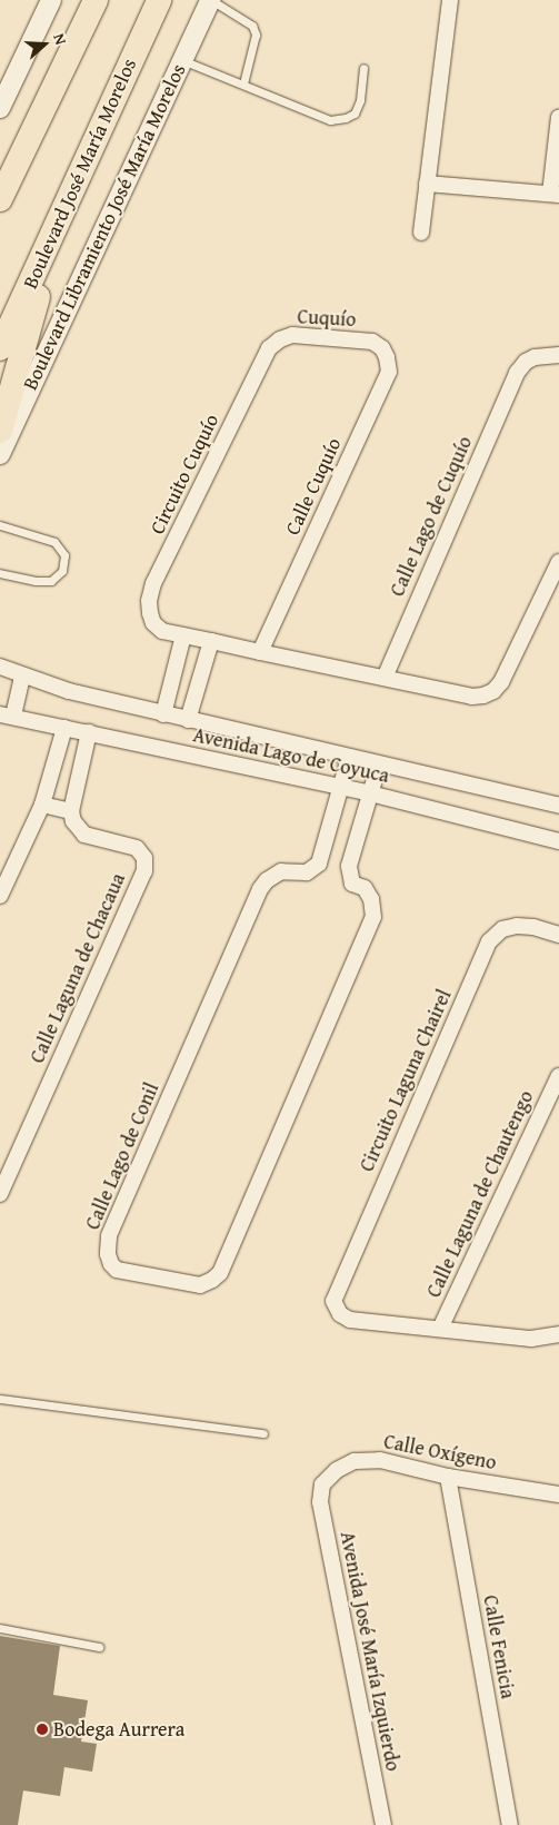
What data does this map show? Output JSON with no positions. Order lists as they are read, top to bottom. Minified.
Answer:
{"streets":{"main road":["Boulevard José María Morelos"],"street":["Boulevard Libramiento José María Morelos","Cuquío","Circuito Cuquío","Calle Cuquío","Calle Lago de Cuquío","Avenida Lago de Coyuca","Calle Laguna de Chacaua","Circuito Laguna Chairel","Calle Lago de Conil","Calle Laguna de Chautengo","Calle Oxígeno","Calle Fenicia","Avenida José María Izquierdo"]},"crossings":[["Cuquío","Circuito Cuquío"],["Cuquío","Calle Cuquío"],["Avenida Lago de Coyuca","Calle Lago de Conil"],["Circuito Laguna Chairel","Calle Laguna de Chautengo"],["Calle Oxígeno","Calle Fenicia"],["Calle Oxígeno","Avenida José María Izquierdo"]],"places":["Bodega Aurrera"],"north":"right"}
